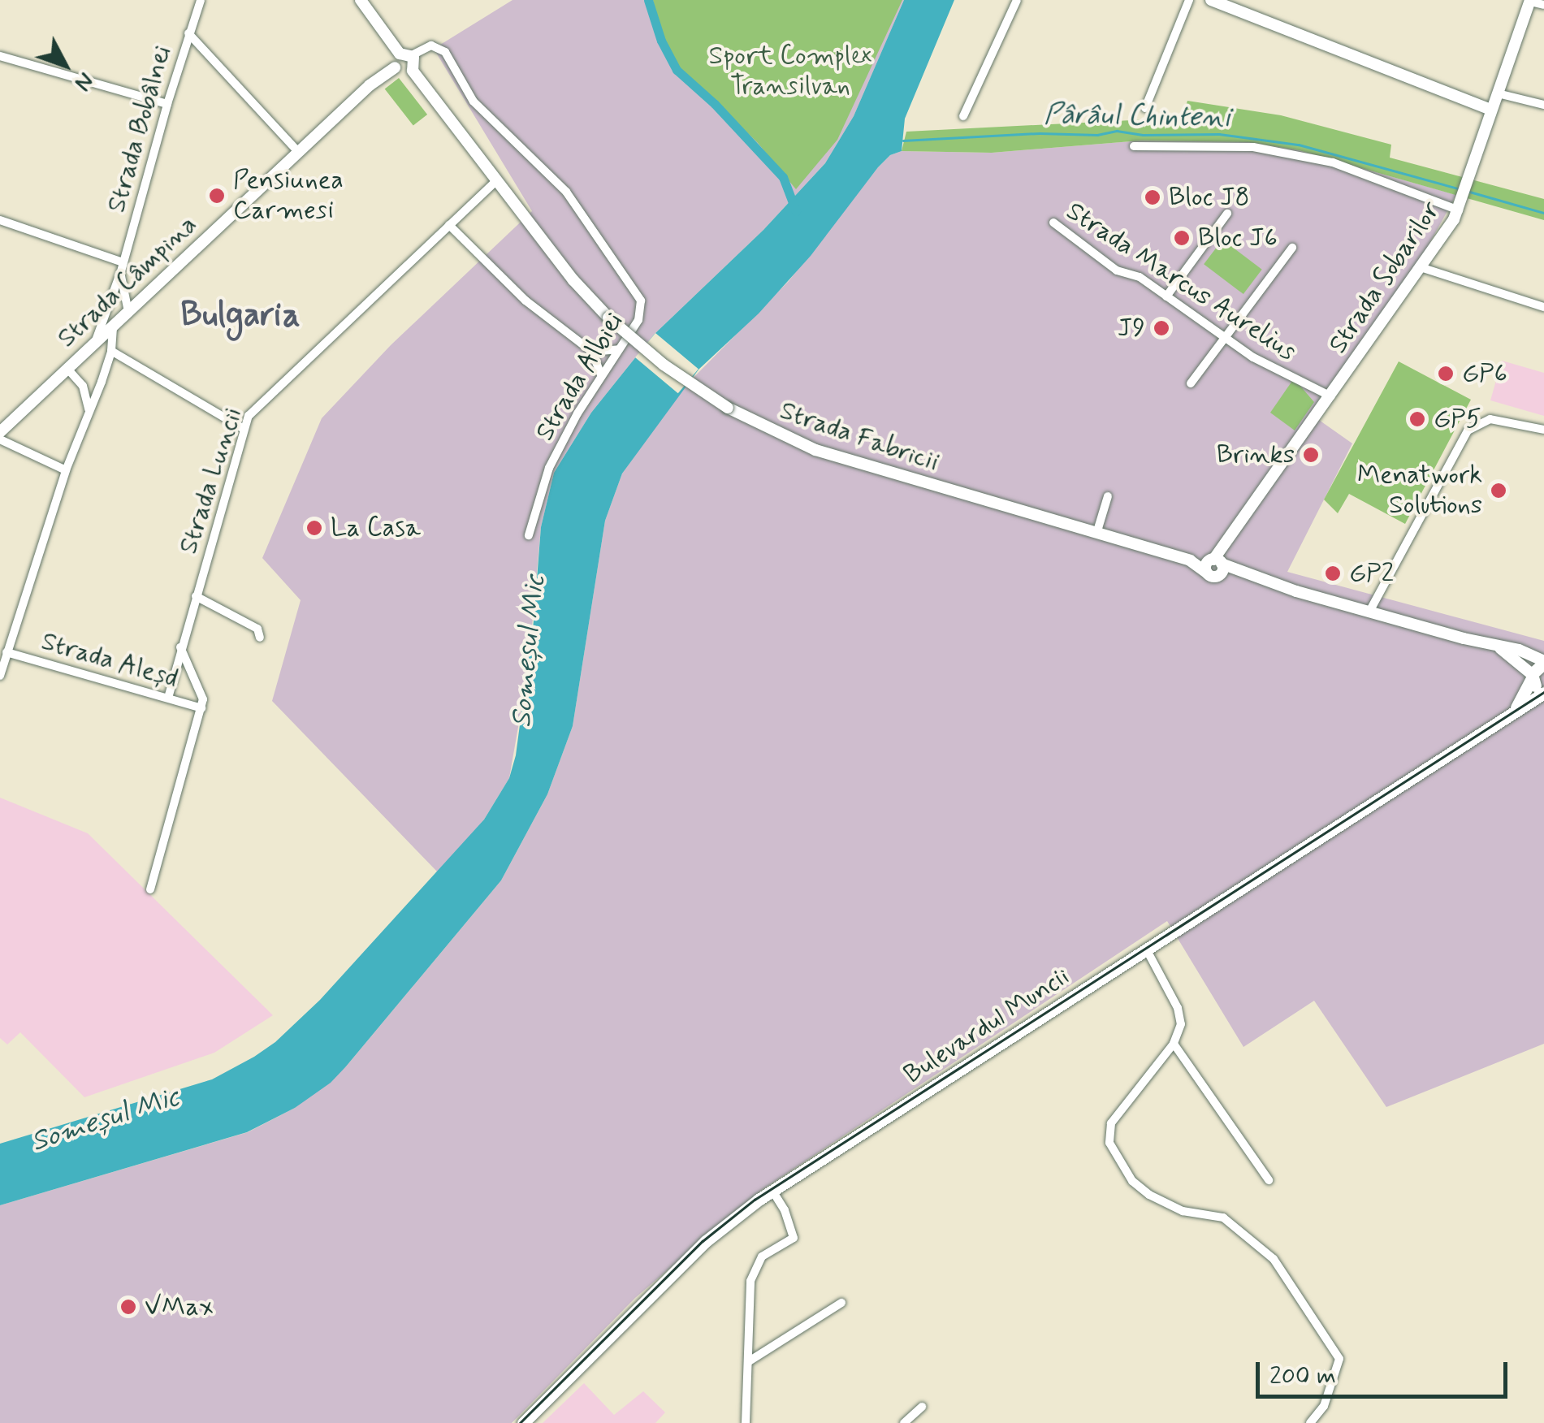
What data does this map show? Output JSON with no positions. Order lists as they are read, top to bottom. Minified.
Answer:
{"streets":{"main road":["Strada Sobarilor","Strada Câmpina","Strada Fabricii","Bulevardul Muncii"],"street":["Strada Bobâlnei","Strada Marcus Aurelius","Strada Albiei","Strada Luncii","Strada Aleșd"]},"crossings":[["Strada Bobâlnei","Strada Câmpina"],["Strada Sobarilor","Strada Marcus Aurelius"],["Strada Sobarilor","Strada Fabricii"],["Strada Fabricii","Strada Luncii"],["Strada Fabricii","Bulevardul Muncii"],["Strada Luncii","Strada Aleșd"]],"districts":["Bulgaria"],"water":["Pârâul Chinteni","Someșul Mic"],"parks":["Sport Complex Transilvan"],"places":["Pensiunea Carmesi","Bloc J8","Bloc J6","J9","GP6","GP5","Brinks","Menatwork Solutions","La Casa","GP2","VMax"],"scale_bar":"200 m","north":"bottom right"}
